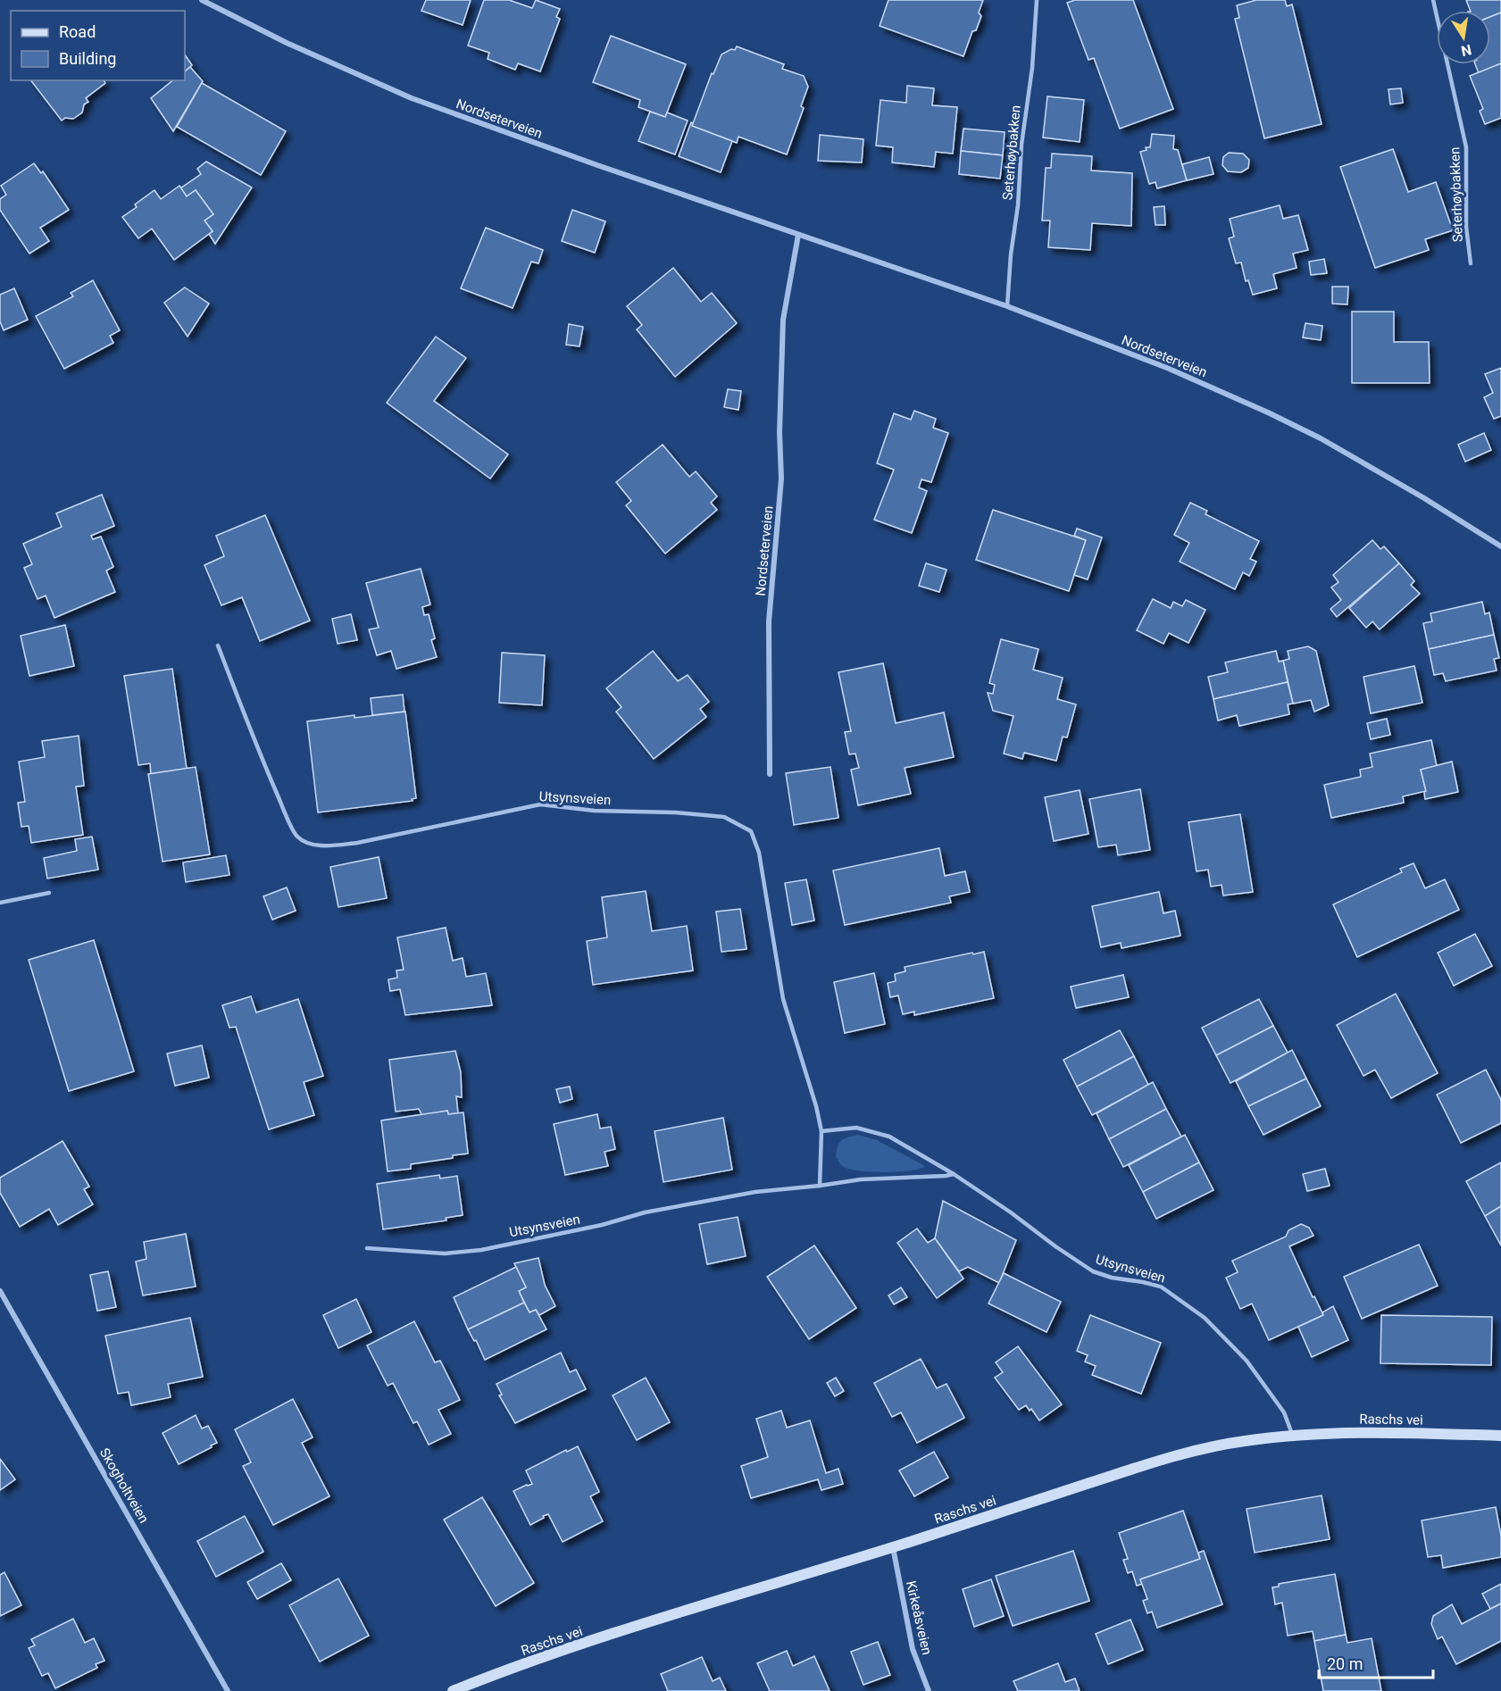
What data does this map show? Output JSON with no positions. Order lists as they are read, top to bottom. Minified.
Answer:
{"streets":{"street":["Nordseterveien","Raschs vei","Skogholtveien","Kirkeåsveien"],"lane":["Seterhøybakken","Utsynsveien"]},"crossings":[["Nordseterveien","Seterhøybakken"],["Utsynsveien","Raschs vei"],["Raschs vei","Kirkeåsveien"]],"legend":["Road","Building"],"scale_bar":"20 m","north":"bottom"}
